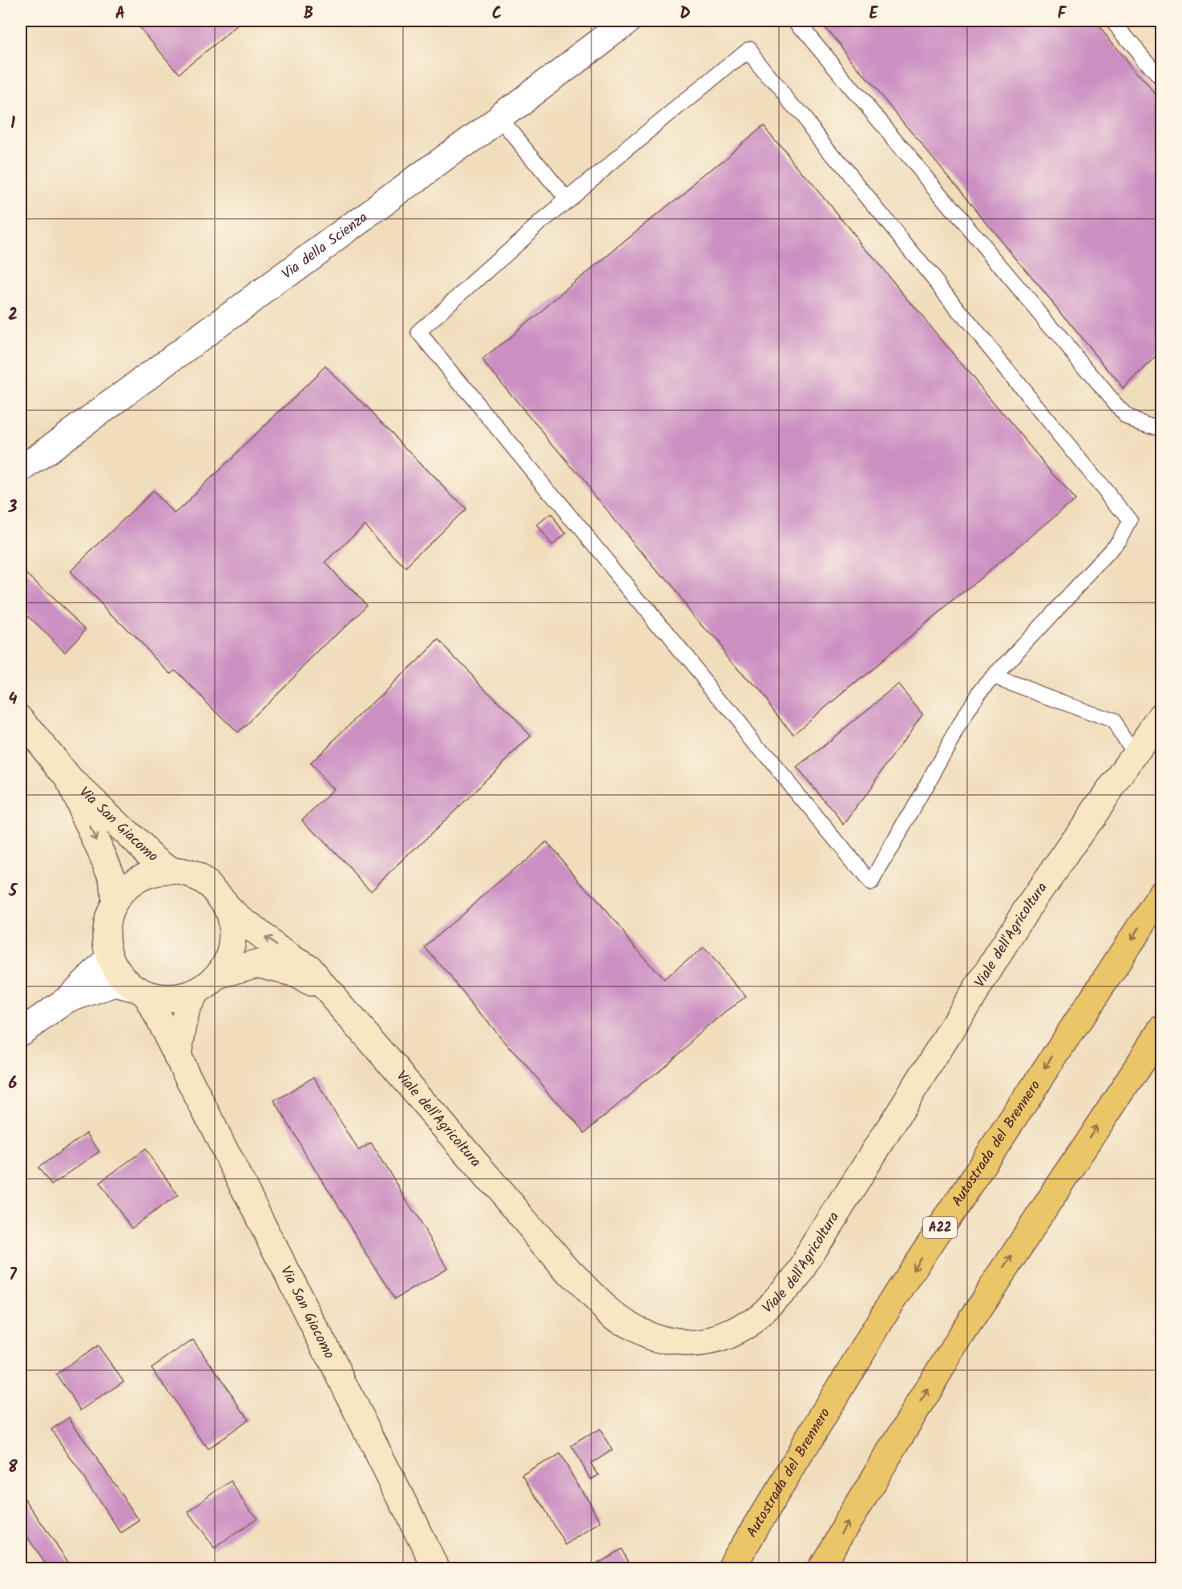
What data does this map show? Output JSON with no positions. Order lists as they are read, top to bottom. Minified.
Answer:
{"streets":{"highway":["Autostrada del Brennero","A22"],"street":["Via della Scienza","Via San Giacomo","Viale dell'Agricoltura"]},"crossings":[["Via San Giacomo","Viale dell'Agricoltura"]],"grid":{"columns":["A","B","C","D","E","F"],"rows":["1","2","3","4","5","6","7","8"]}}
